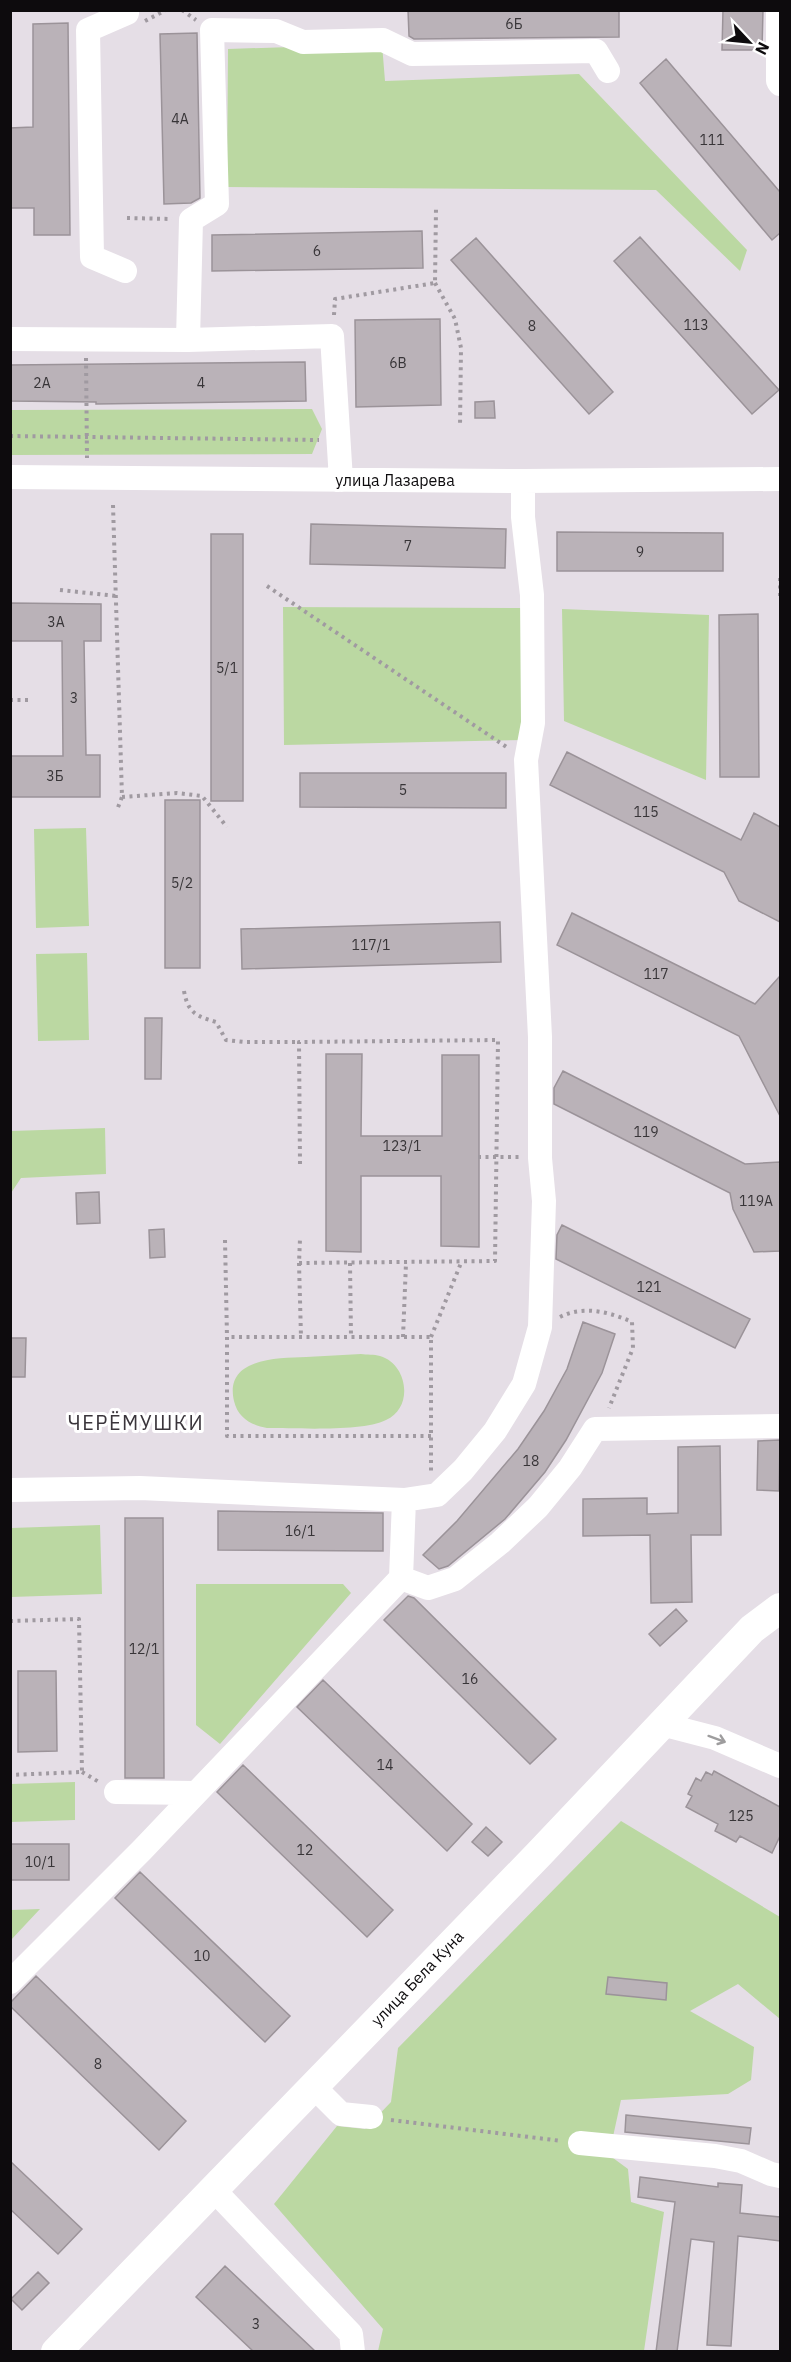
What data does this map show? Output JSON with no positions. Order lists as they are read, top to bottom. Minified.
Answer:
{"streets":{"main road":["улица Бела Куна"],"street":["улица Лазарева"]},"districts":["ЧЕРЁМУШКИ"],"house_numbers":["6Б","4А","111","6","113","8","6В","2А","4","7","9","3А","5/1","3","3Б","5","115","5/2","117/1","117","119","123/1","119А","121","18","16/1","12/1","16","14","125","12","10/1","10","8","3"],"north":"bottom right"}
